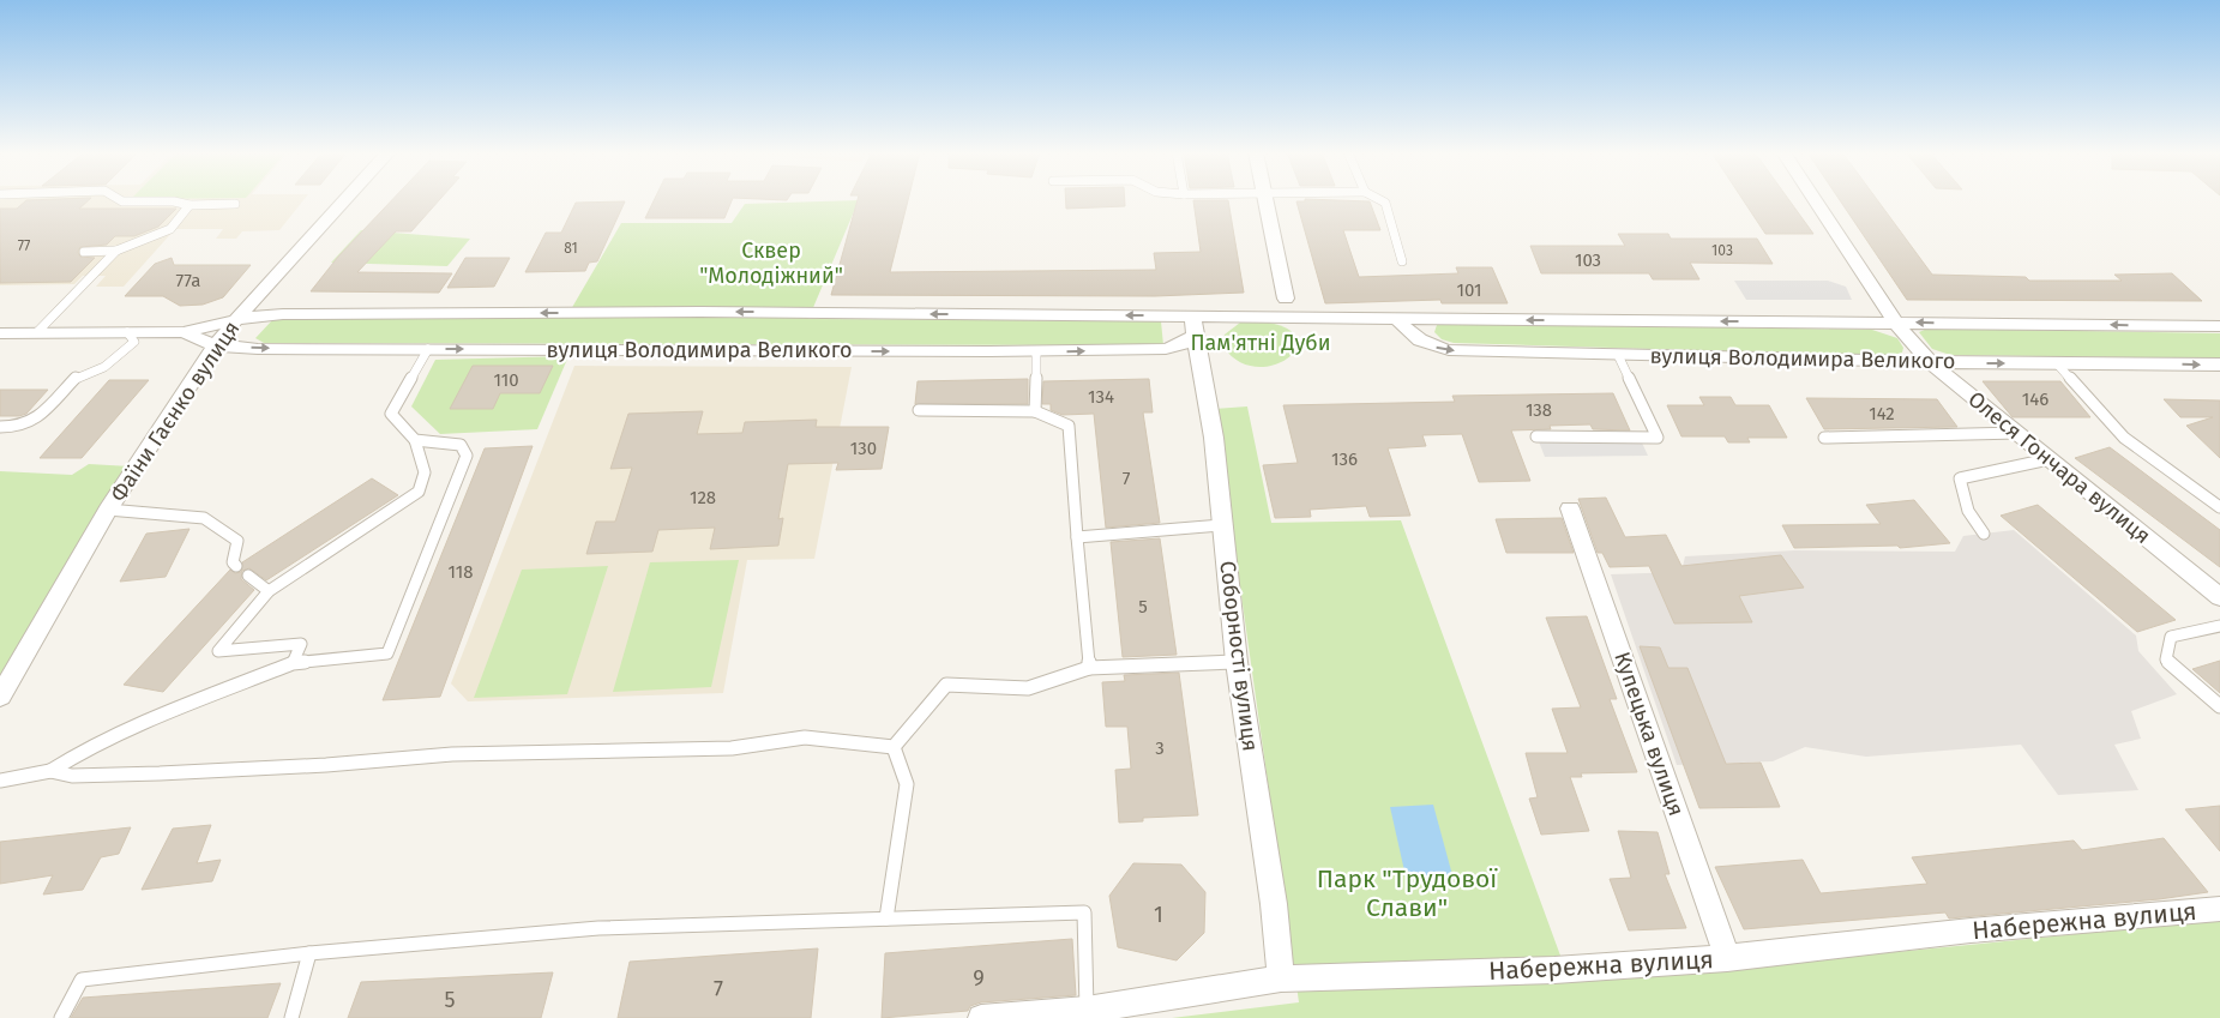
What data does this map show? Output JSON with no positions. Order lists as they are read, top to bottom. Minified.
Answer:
{"streets":{"street":["вулиця Володимира Великого","Фаїни Гаєнко вулиця","Олеся Гончара вулиця","Соборності вулиця","Купецька вулиця","Набережна вулиця"]},"crossings":[["вулиця Володимира Великого","Фаїни Гаєнко вулиця"],["вулиця Володимира Великого","Олеся Гончара вулиця"],["вулиця Володимира Великого","Соборності вулиця"],["Соборності вулиця","Набережна вулиця"],["Купецька вулиця","Набережна вулиця"]],"parks":["Сквер \"Молодіжний\"","Пам'ятні Дуби","Парк \"Трудової Слави\""],"house_numbers":["77","81","103","103","77а","101","110","134","146","138","142","130","136","7","128","118","5","3","1","9","7","5"]}
